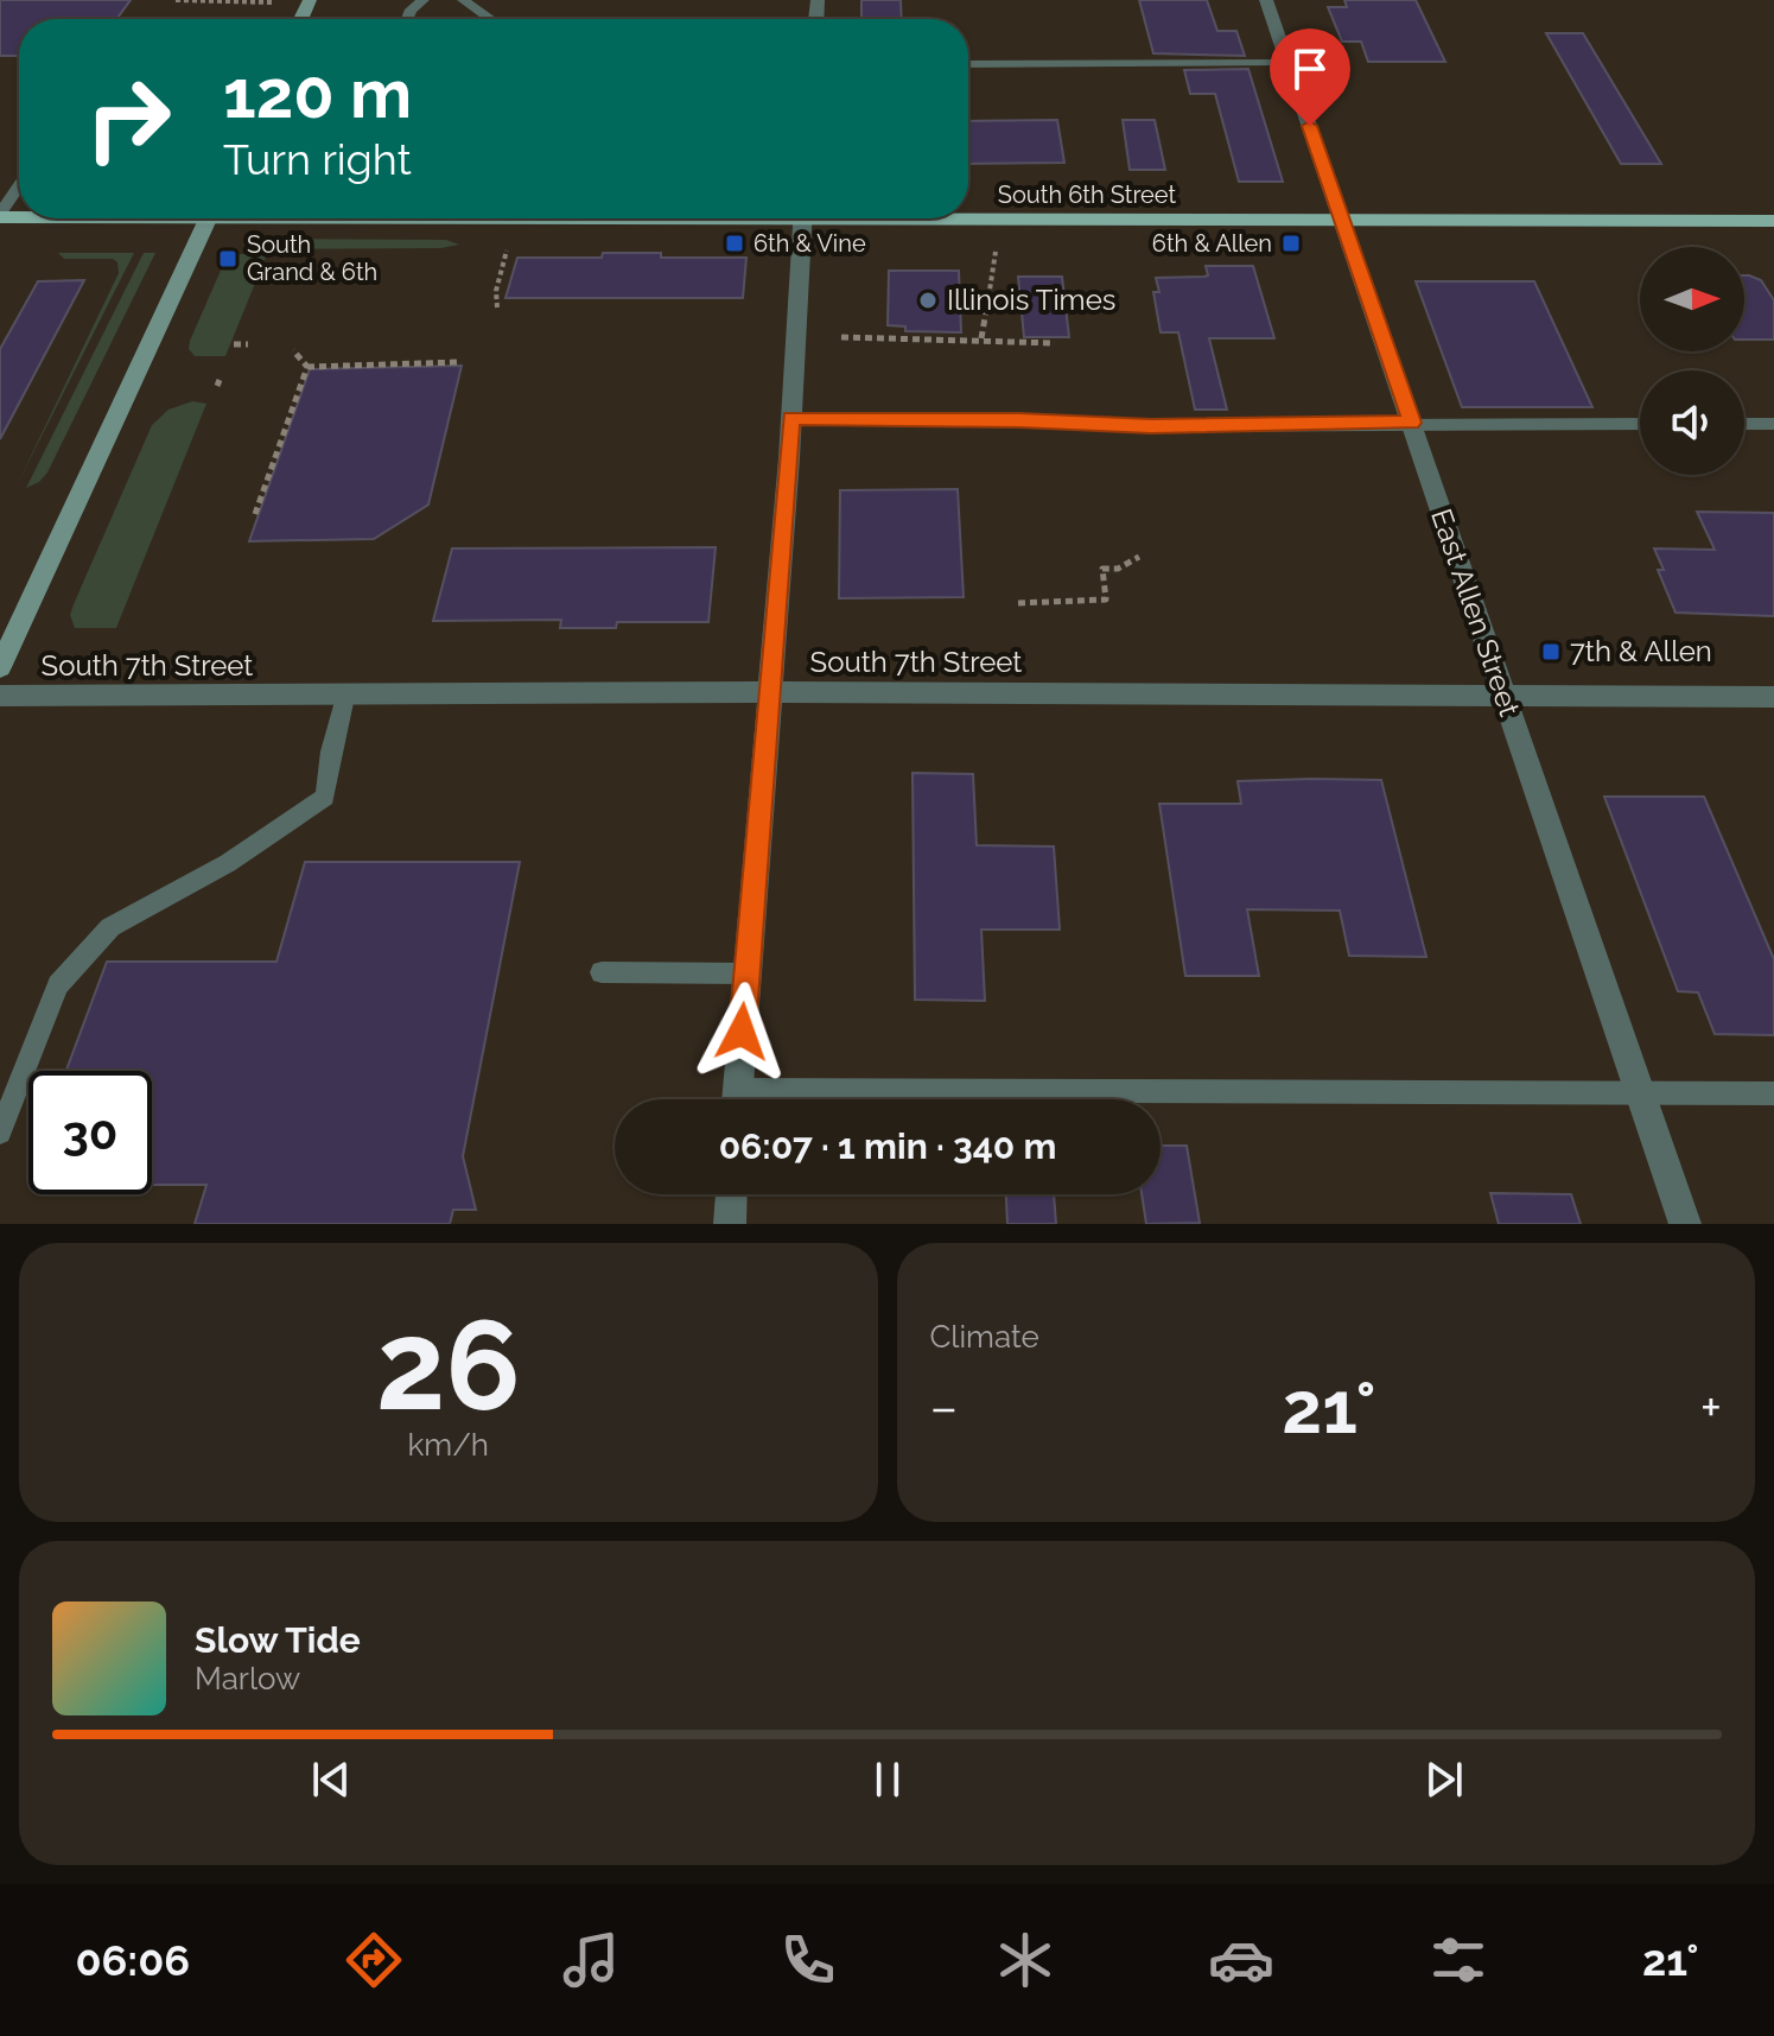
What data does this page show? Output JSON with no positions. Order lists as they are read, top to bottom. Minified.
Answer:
{"streets":{"main road":["South 6th Street"],"street":["East Allen Street","South 7th Street"]},"crossings":[["South 6th Street","East Allen Street"],["East Allen Street","South 7th Street"]],"places":{"transit":["6th & Vine","6th & Allen","South Grand & 6th","7th & Allen"],"other":["Illinois Times"]},"north":"right","page":{"turn":["120 m","Turn right"],"limit":"30","trip":"06:07 · 1 min · 340 m","tile":[["26","km/h"],"Climate"],"heat":["−","21°","+"],"song":["Slow Tide","Marlow"],"tabs":["06:06","21°"]}}
